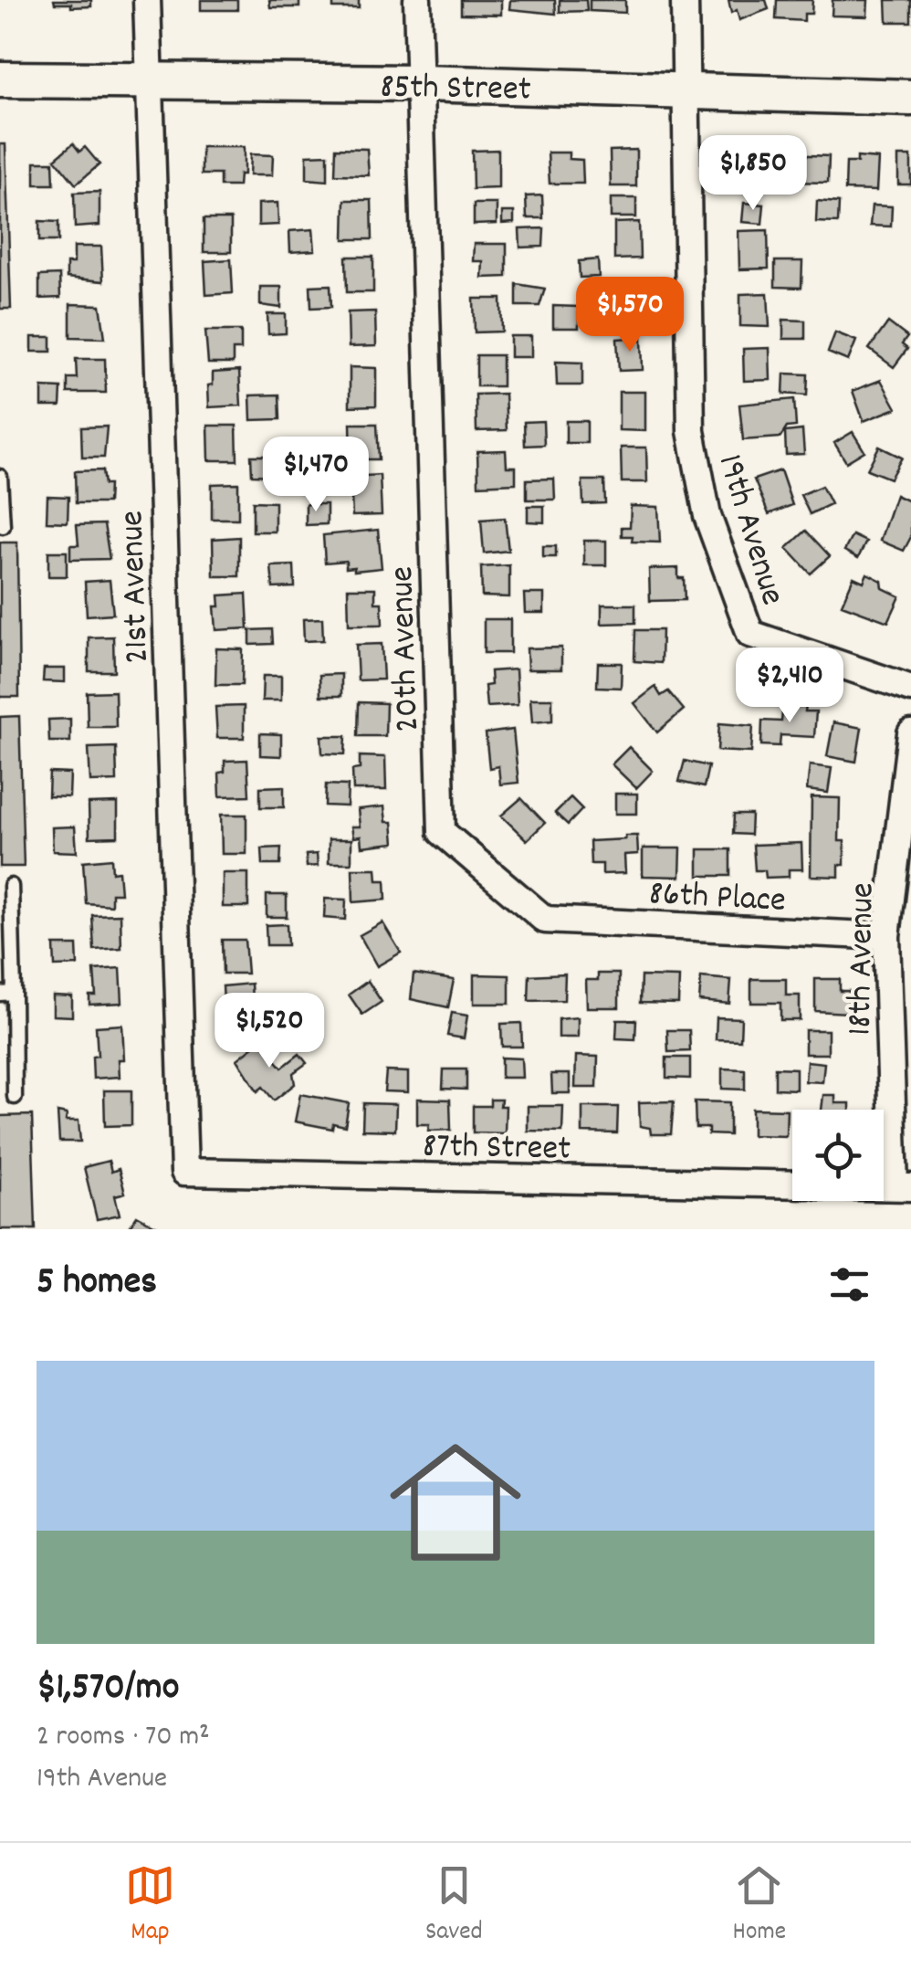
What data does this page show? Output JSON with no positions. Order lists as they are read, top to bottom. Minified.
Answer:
{"streets":{"street":["85th Street","19th Avenue","21st Avenue","20th Avenue","86th Place","18th Avenue","87th Street"]},"crossings":[["85th Street","19th Avenue"],["85th Street","21st Avenue"],["85th Street","20th Avenue"],["21st Avenue","87th Street"],["20th Avenue","86th Place"],["86th Place","18th Avenue"]],"page":{"price":["$1,850","$1,570","$1,470","$2,410","$1,520"],"heading":"5 homes","list":[{"name":"$1,570/mo","note":"2 rooms · 70 m² · 19th Avenue"}],"tabs":["Map","Saved","Home"]}}
